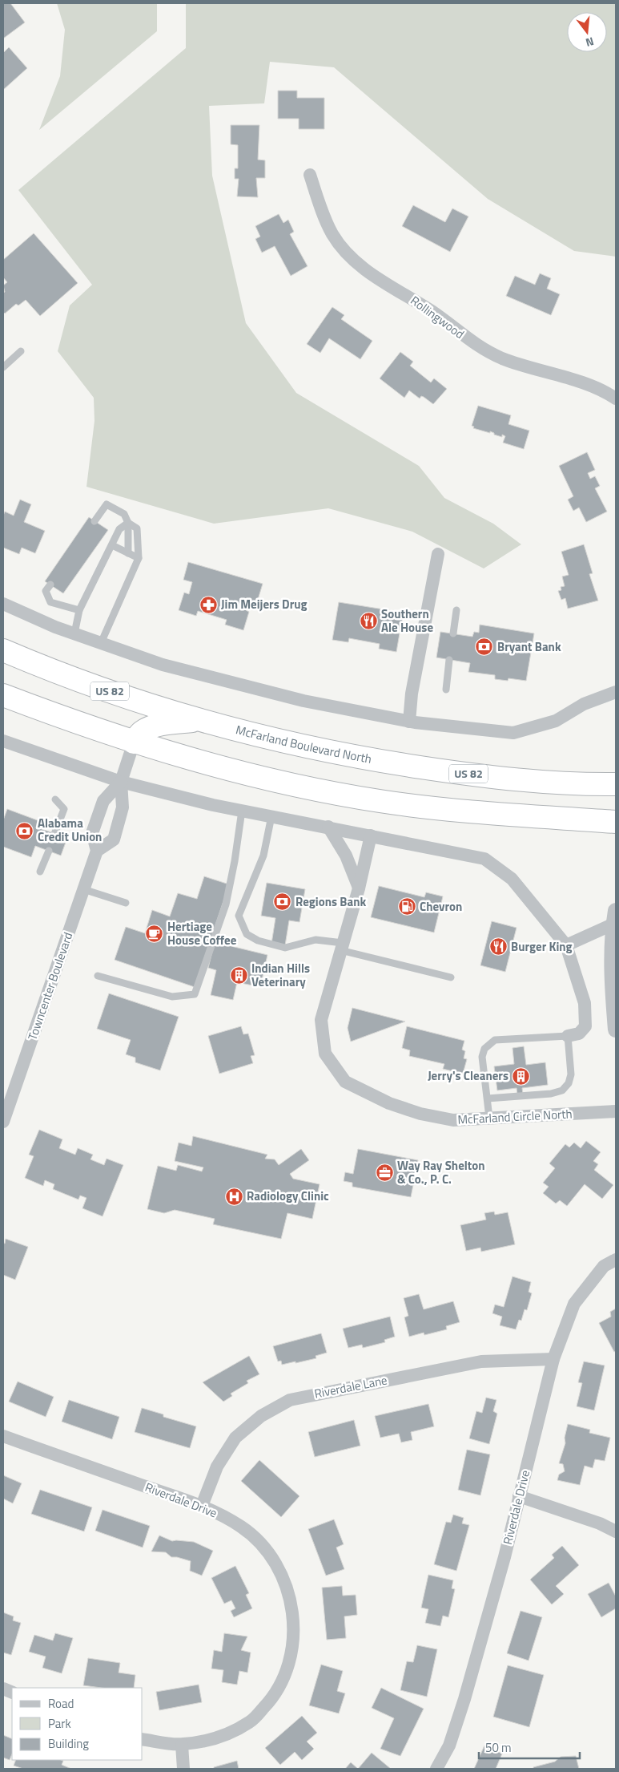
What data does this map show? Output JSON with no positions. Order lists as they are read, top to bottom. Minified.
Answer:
{"streets":{"highway":["US 82","McFarland Boulevard North"],"street":["Rollingwood","Towncenter Boulevard","McFarland Circle North","Riverdale Lane","Riverdale Drive"]},"crossings":[["Riverdale Lane","Riverdale Drive"]],"places":{"pharmacy":["Jim Meijers Drug"],"restaurant":["Southern Ale House","Burger King"],"bank":["Bryant Bank","Alabama Credit Union","Regions Bank"],"fuel station":["Chevron"],"cafe":["Hertiage House Coffee"],"building":["Indian Hills Veterinary","Jerry's Cleaners"],"office":["Way Ray Shelton & Co., P. C."],"hospital":["Radiology Clinic"]},"legend":["Road","Park","Building"],"scale_bar":"50 m","north":"bottom"}
